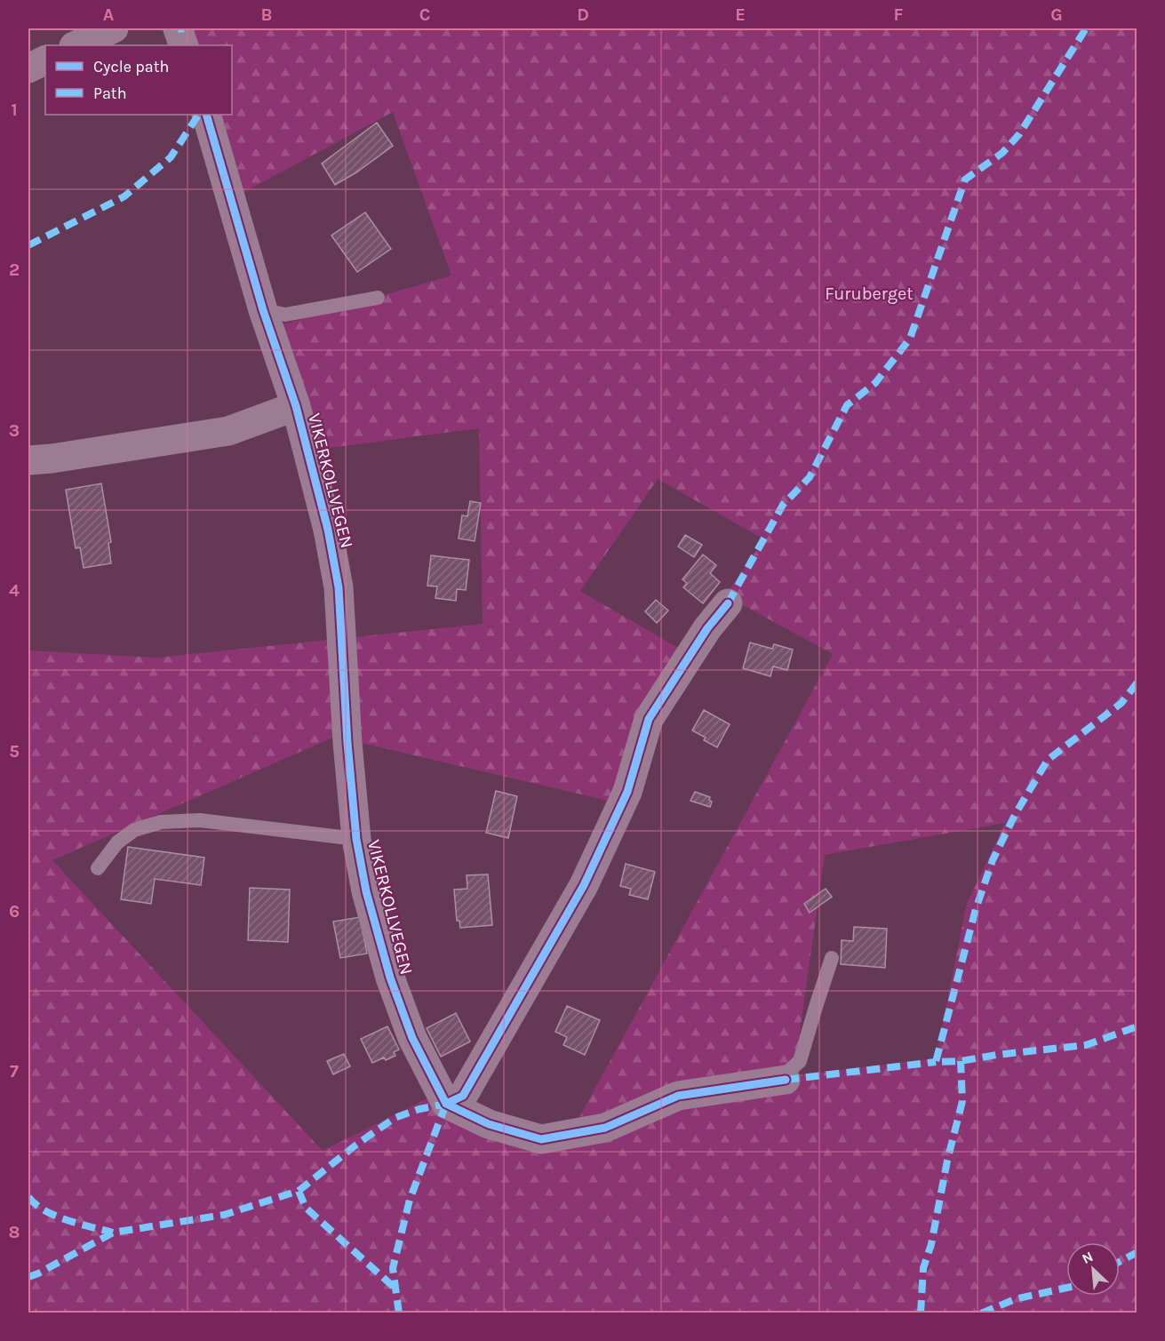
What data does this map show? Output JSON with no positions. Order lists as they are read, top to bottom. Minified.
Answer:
{"streets":{"street":["VIKERKOLLVEGEN"]},"parks":["Furuberget"],"legend":["Cycle path","Path"],"north":"top left","grid":{"columns":["A","B","C","D","E","F","G"],"rows":["1","2","3","4","5","6","7","8"]}}
